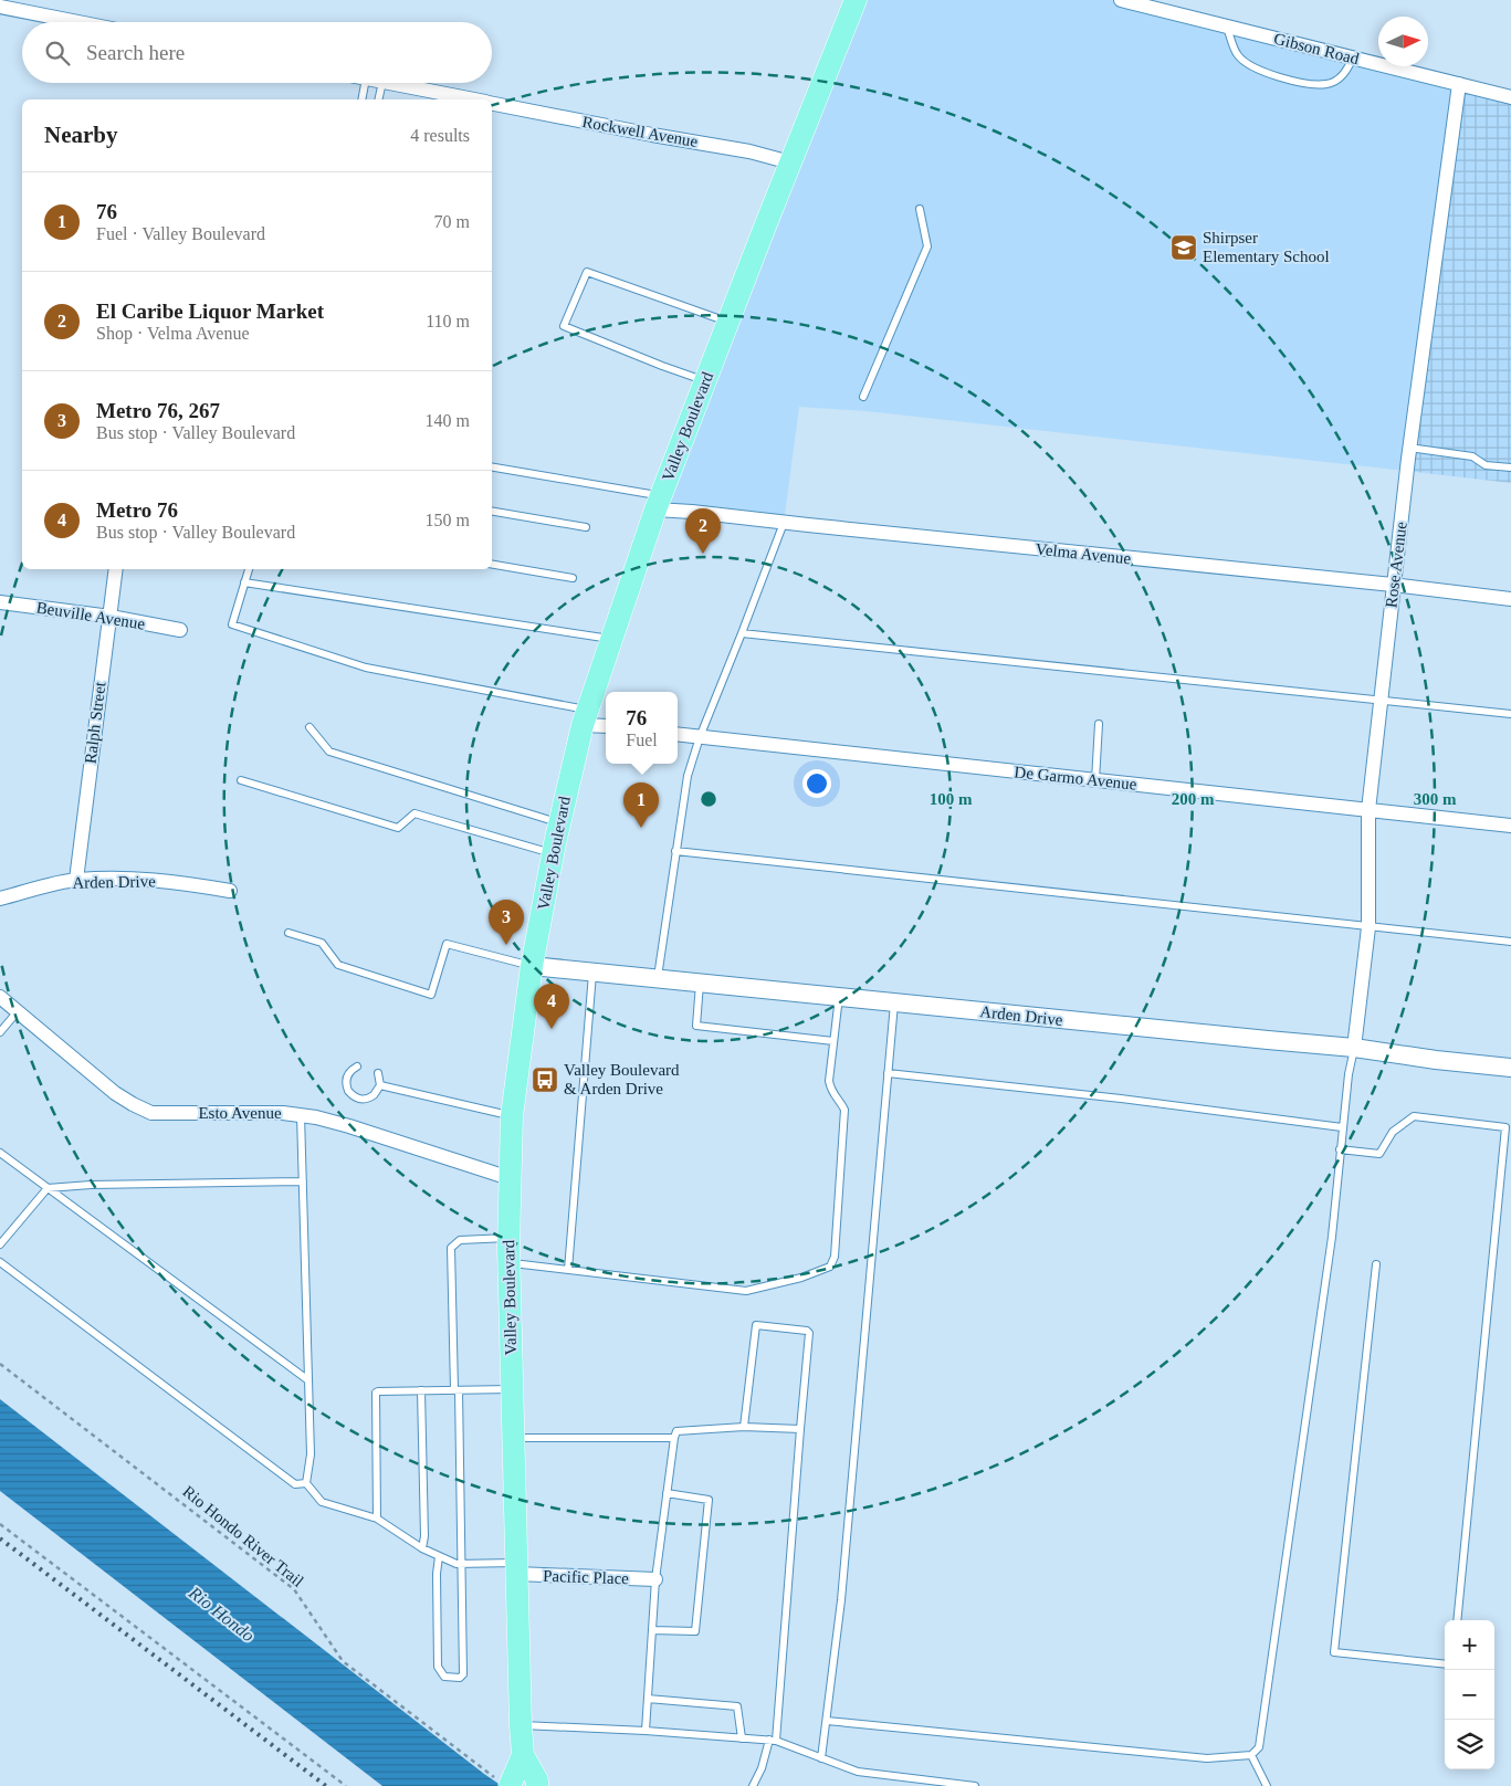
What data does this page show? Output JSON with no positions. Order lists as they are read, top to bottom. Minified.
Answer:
{"streets":{"main road":["Valley Boulevard"],"street":["Gibson Road","Rockwell Avenue","Velma Avenue","Rose Avenue","Beuville Avenue","Ralph Street","De Garmo Avenue","Arden Drive","Esto Avenue","Pacific Place"],"path":["Rio Hondo River Trail"]},"crossings":[["Gibson Road","Rose Avenue"],["Rockwell Avenue","Valley Boulevard"],["Valley Boulevard","Velma Avenue"],["Valley Boulevard","Arden Drive"],["Valley Boulevard","Esto Avenue"],["Valley Boulevard","Rio Hondo River Trail"],["Valley Boulevard","Pacific Place"],["Velma Avenue","Rose Avenue"],["Rose Avenue","De Garmo Avenue"],["Rose Avenue","Arden Drive"],["Beuville Avenue","Ralph Street"],["Ralph Street","Arden Drive"]],"water":["Rio Hondo"],"places":{"school or university":["Shirpser Elementary School"],"bus stop":["Valley Boulevard & Arden Drive"]},"north":"right","page":{"search":"Search here","heading":["Nearby","4 results"],"list":[{"mark":"1","name":"76","note":"Fuel · Valley Boulevard","value":"70 m"},{"mark":"2","name":"El Caribe Liquor Market","note":"Shop · Velma Avenue","value":"110 m"},{"mark":"3","name":"Metro 76, 267","note":"Bus stop · Valley Boulevard","value":"140 m"},{"mark":"4","name":"Metro 76","note":"Bus stop · Valley Boulevard","value":"150 m"}],"pins":["2","1","3","4"],"popup":["76","Fuel"],"map_buttons":["+","−"]},"rings":["100 m","200 m","300 m"]}
